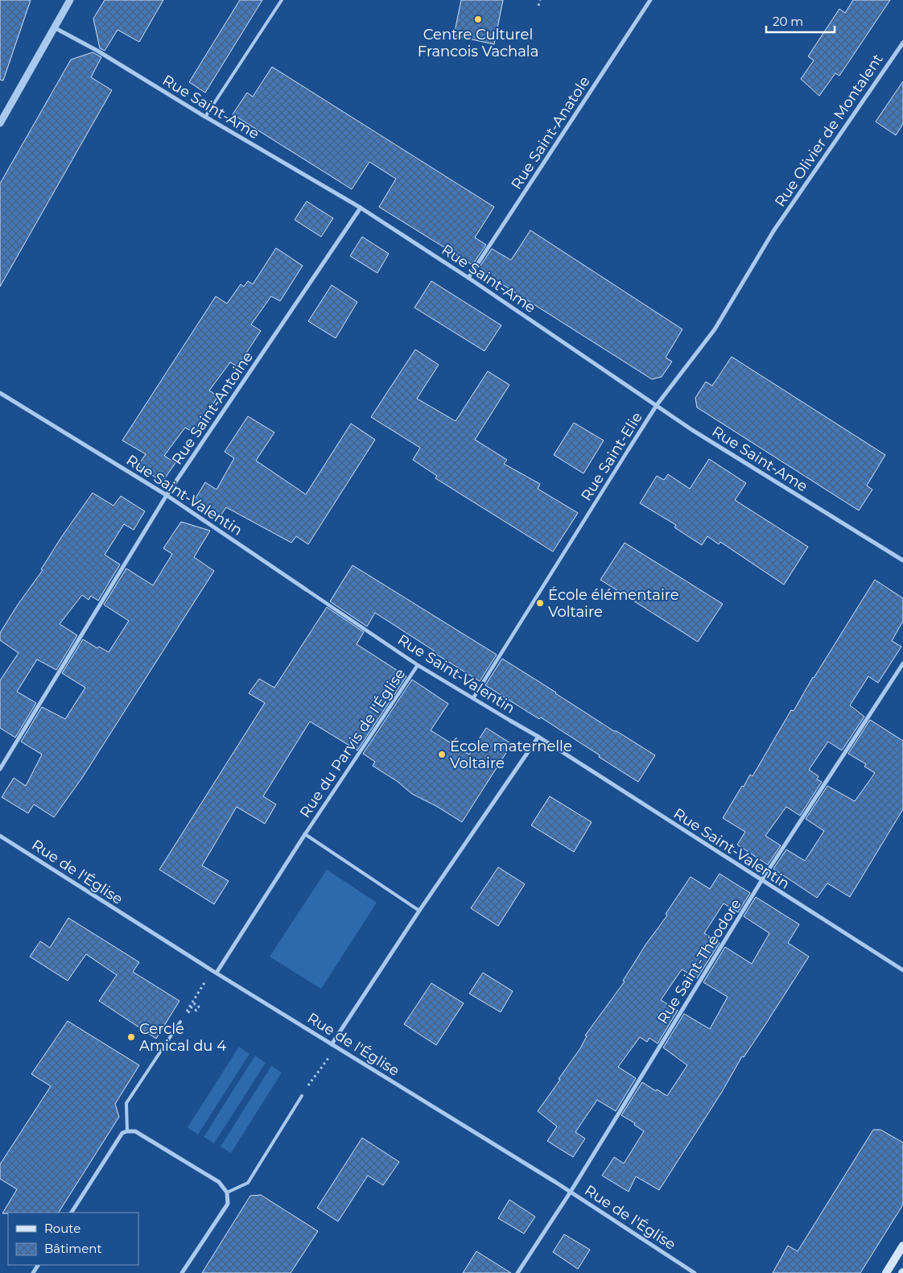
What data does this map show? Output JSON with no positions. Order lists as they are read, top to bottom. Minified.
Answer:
{"streets":{"street":["Rue Saint-Ame","Rue Olivier de Montalent","Rue Saint-Anatole","Rue Saint-Antoine","Rue Saint-Elie","Rue Saint-Valentin","Rue du Parvis de l'Église","Rue de l'Église","Rue Saint-Théodore"]},"crossings":[["Rue Saint-Ame","Rue Saint-Anatole"],["Rue Saint-Ame","Rue Saint-Antoine"],["Rue Saint-Ame","Rue Saint-Elie"],["Rue Olivier de Montalent","Rue Saint-Elie"],["Rue Saint-Antoine","Rue Saint-Valentin"],["Rue Saint-Elie","Rue Saint-Valentin"],["Rue Saint-Valentin","Rue du Parvis de l'Église"],["Rue Saint-Valentin","Rue Saint-Théodore"],["Rue du Parvis de l'Église","Rue de l'Église"],["Rue de l'Église","Rue Saint-Théodore"]],"places":["Centre Culturel Francois Vachala","École élémentaire Voltaire","École maternelle Voltaire","Cercle Amical du 4"],"legend":["Route","Bâtiment"],"scale_bar":"20 m"}
